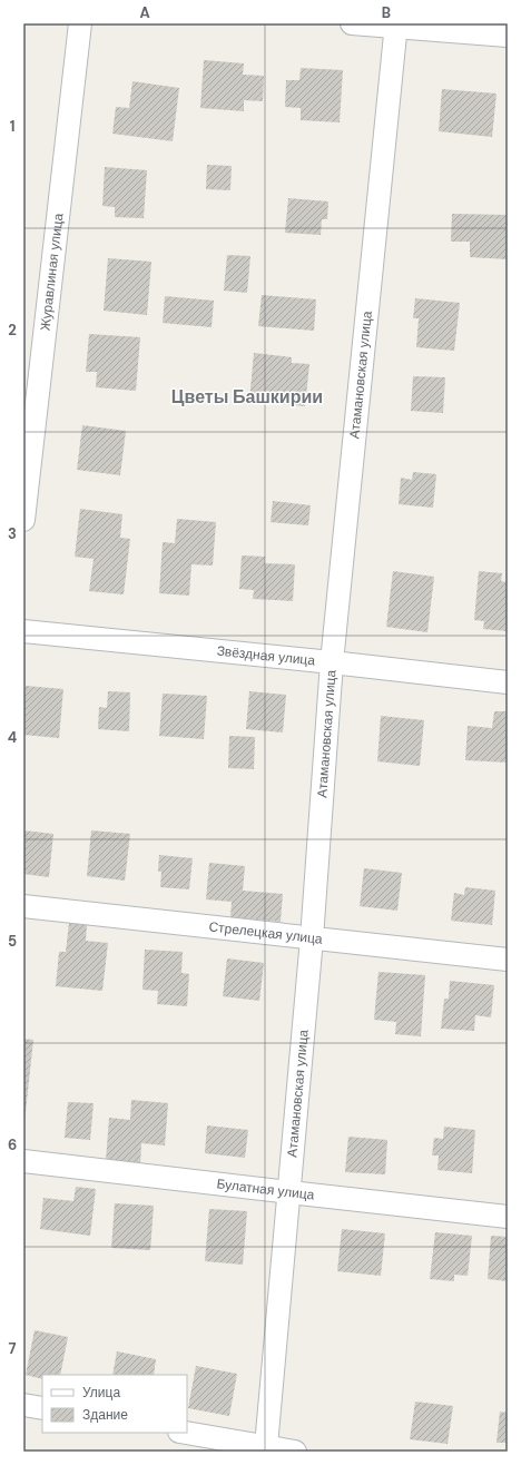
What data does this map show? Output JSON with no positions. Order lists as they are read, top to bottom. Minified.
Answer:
{"streets":{"street":["Журавлиная улица","Атамановская улица","Звёздная улица","Стрелецкая улица","Булатная улица"]},"crossings":[["Атамановская улица","Звёздная улица"],["Атамановская улица","Стрелецкая улица"],["Атамановская улица","Булатная улица"]],"districts":["Цветы Башкирии"],"legend":["Улица","Здание"],"grid":{"columns":["A","B"],"rows":["1","2","3","4","5","6","7"]}}
